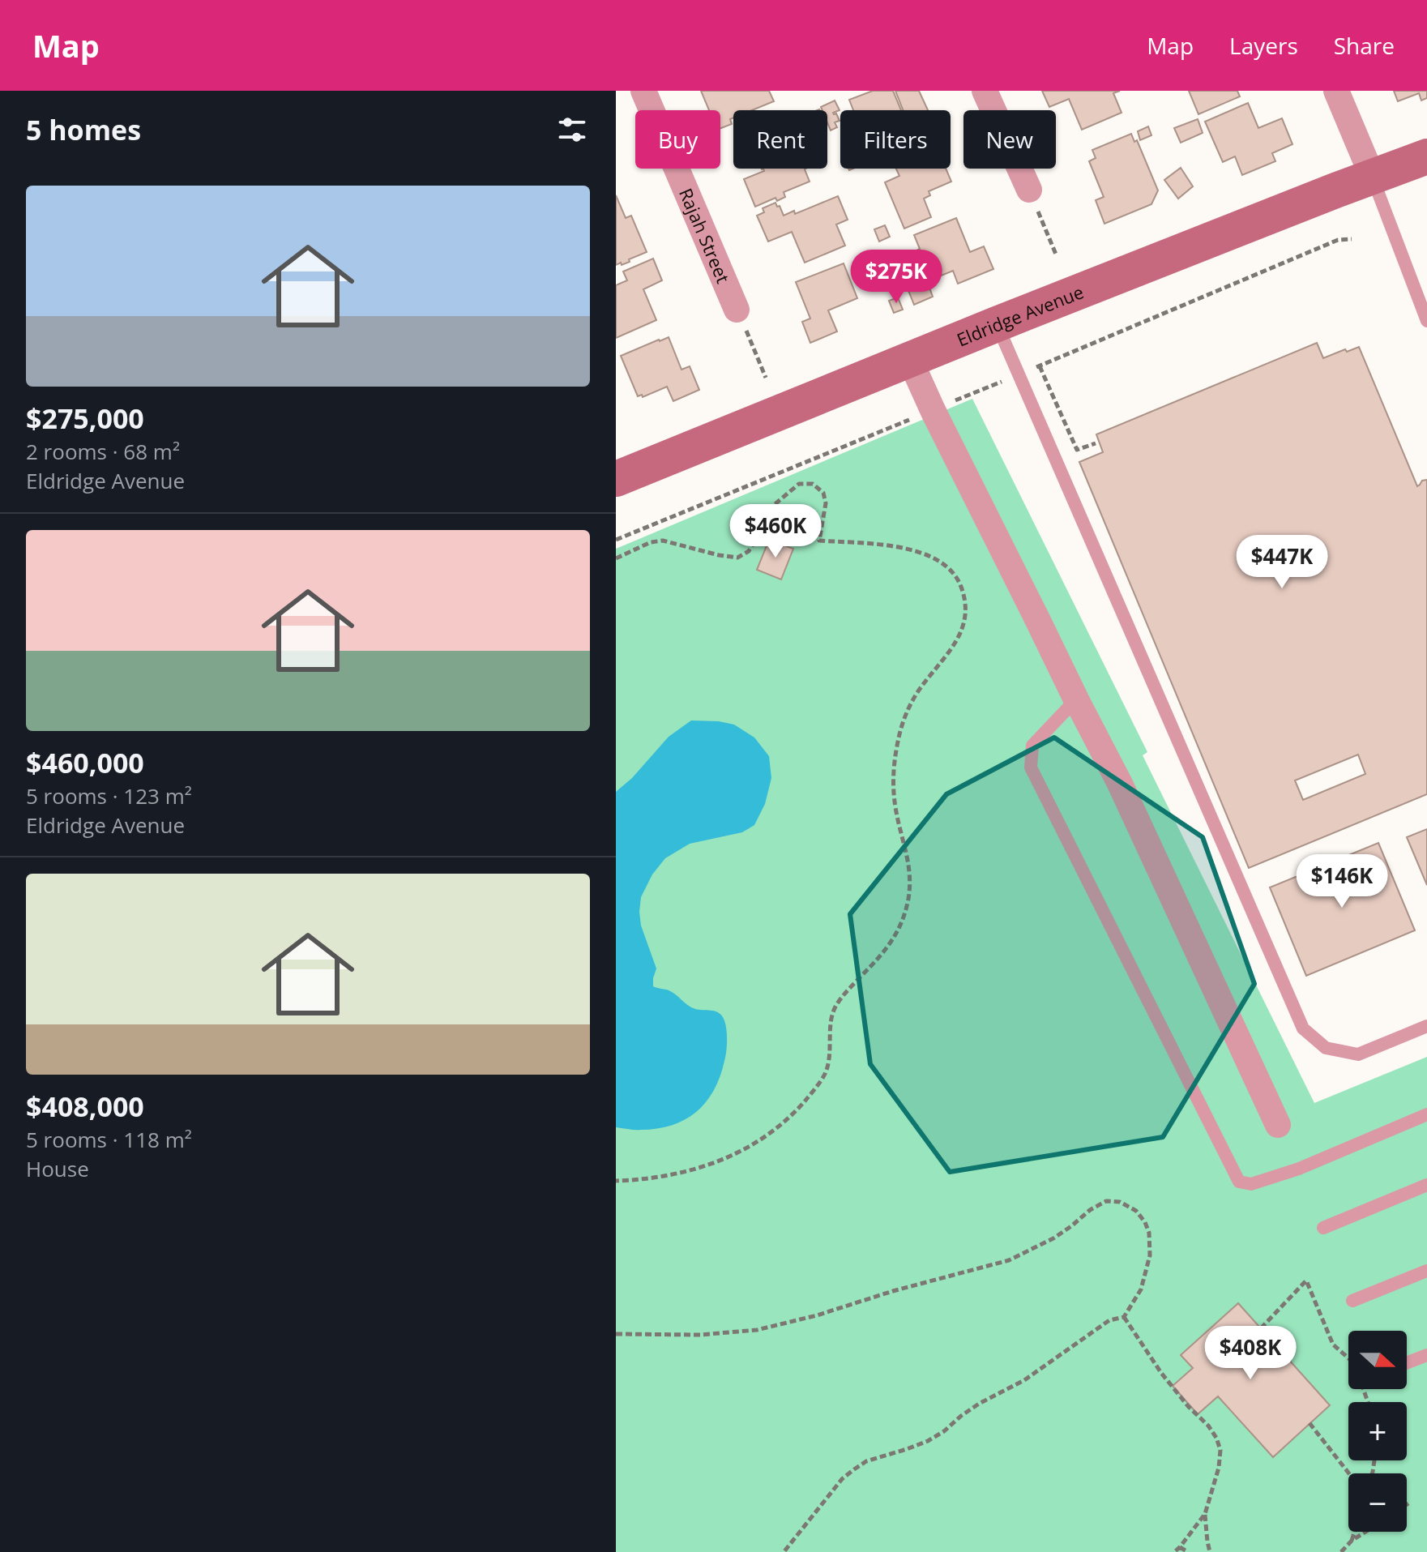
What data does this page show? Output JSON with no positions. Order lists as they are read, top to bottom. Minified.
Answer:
{"streets":{"street":["Rajah Street","Eldridge Avenue"]},"north":"right","page":{"header":"Map","nav":["Map","Layers","Share"],"heading":"5 homes","chip":["Buy","Rent","Filters","New"],"list":[{"name":"$275,000","note":"2 rooms · 68 m² · Eldridge Avenue"},{"name":"$460,000","note":"5 rooms · 123 m² · Eldridge Avenue"},{"name":"$408,000","note":"5 rooms · 118 m² · House"}],"price":["$275K","$460K","$447K","$146K","$408K"],"map_buttons":["+","−"]}}
